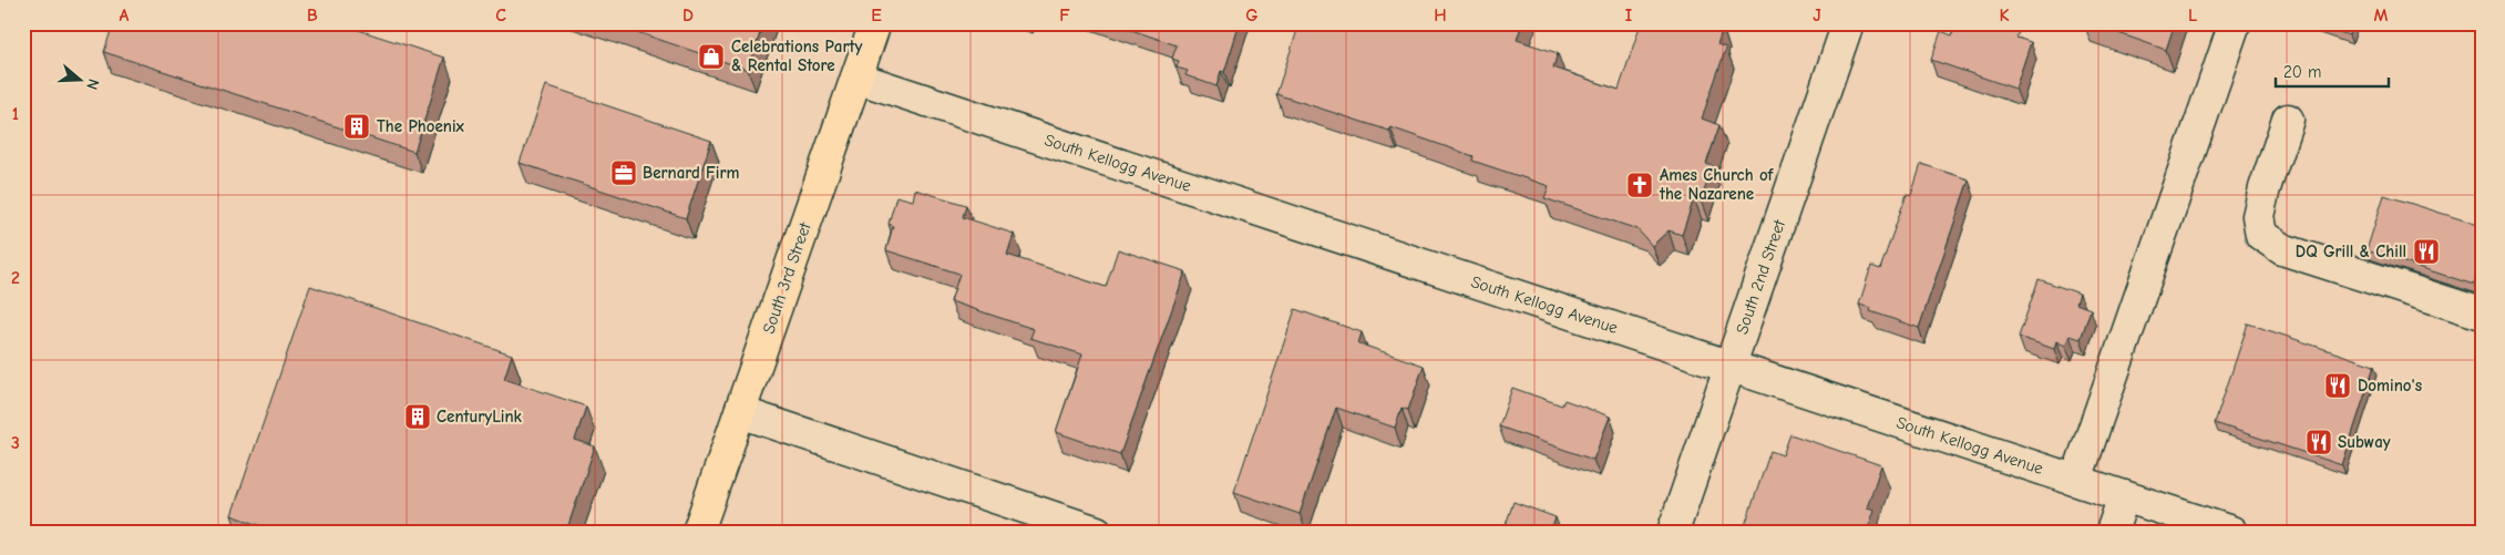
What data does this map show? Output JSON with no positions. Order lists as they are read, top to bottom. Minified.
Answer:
{"streets":{"main road":["South 3rd Street"],"street":["South Kellogg Avenue","South 2nd Street"]},"crossings":[["South Kellogg Avenue","South 2nd Street"],["South Kellogg Avenue","South 3rd Street"]],"places":{"shop":["Celebrations Party & Rental Store"],"building":["The Phoenix","CenturyLink"],"office":["Bernard Firm"],"church":["Ames Church of the Nazarene"],"restaurant":["DQ Grill & Chill","Domino's","Subway"]},"scale_bar":"20 m","north":"right","grid":{"columns":["A","B","C","D","E","F","G","H","I","J","K","L","M"],"rows":["1","2","3"]}}
